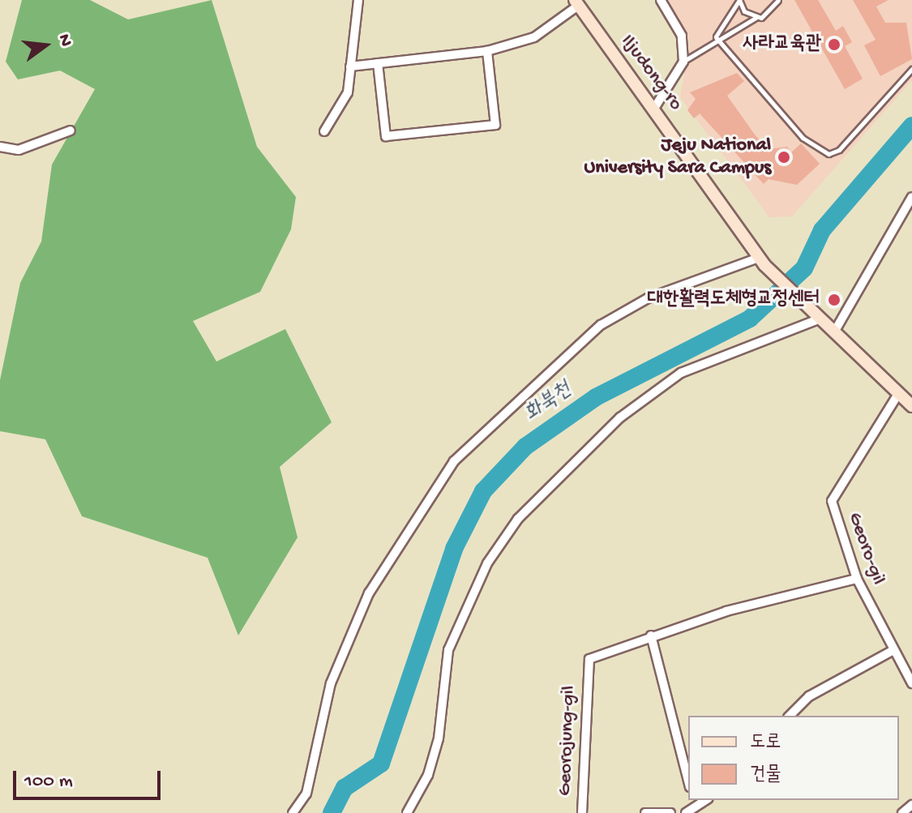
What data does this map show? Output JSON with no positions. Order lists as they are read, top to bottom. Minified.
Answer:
{"streets":{"main road":["Iljudong-ro"],"street":["Georo-gil","Georojung-gil"]},"crossings":[["Georo-gil","Georojung-gil"]],"water":["화북천"],"places":["사라교육관","Jeju National University Sara Campus","대한활력도체형교정센터"],"legend":["도로","건물"],"scale_bar":"100 m","north":"right"}
